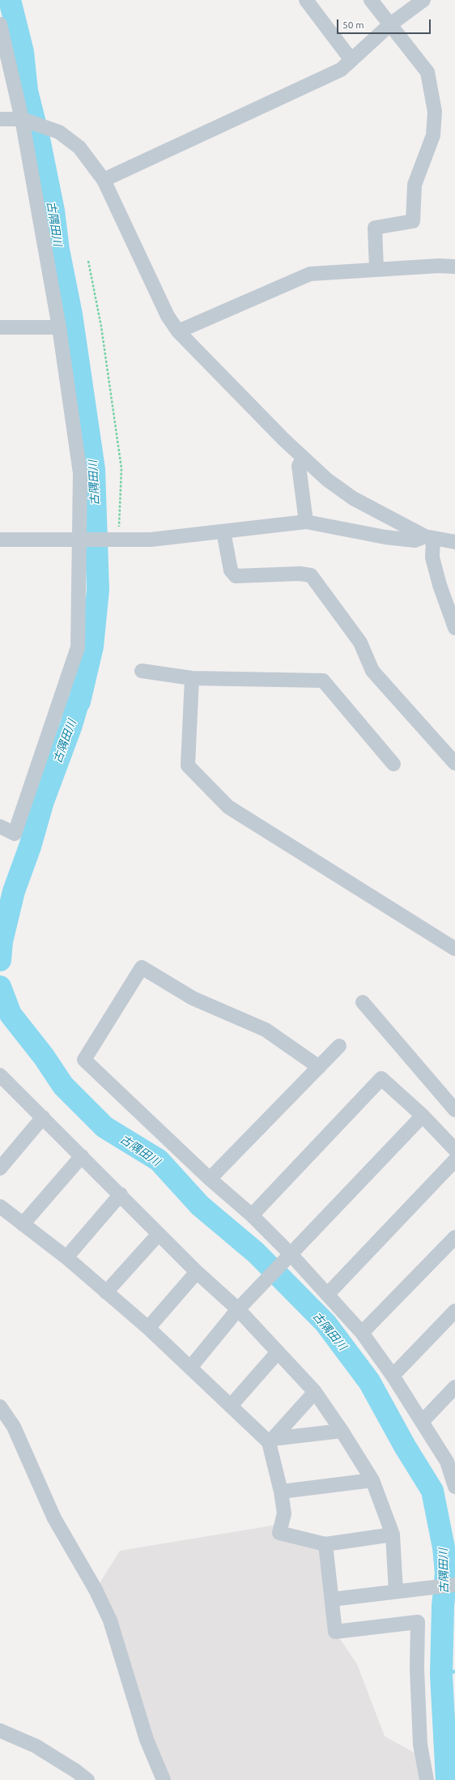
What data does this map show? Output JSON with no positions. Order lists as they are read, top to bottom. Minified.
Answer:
{"water":["古隅田川"],"scale_bar":"50 m"}
